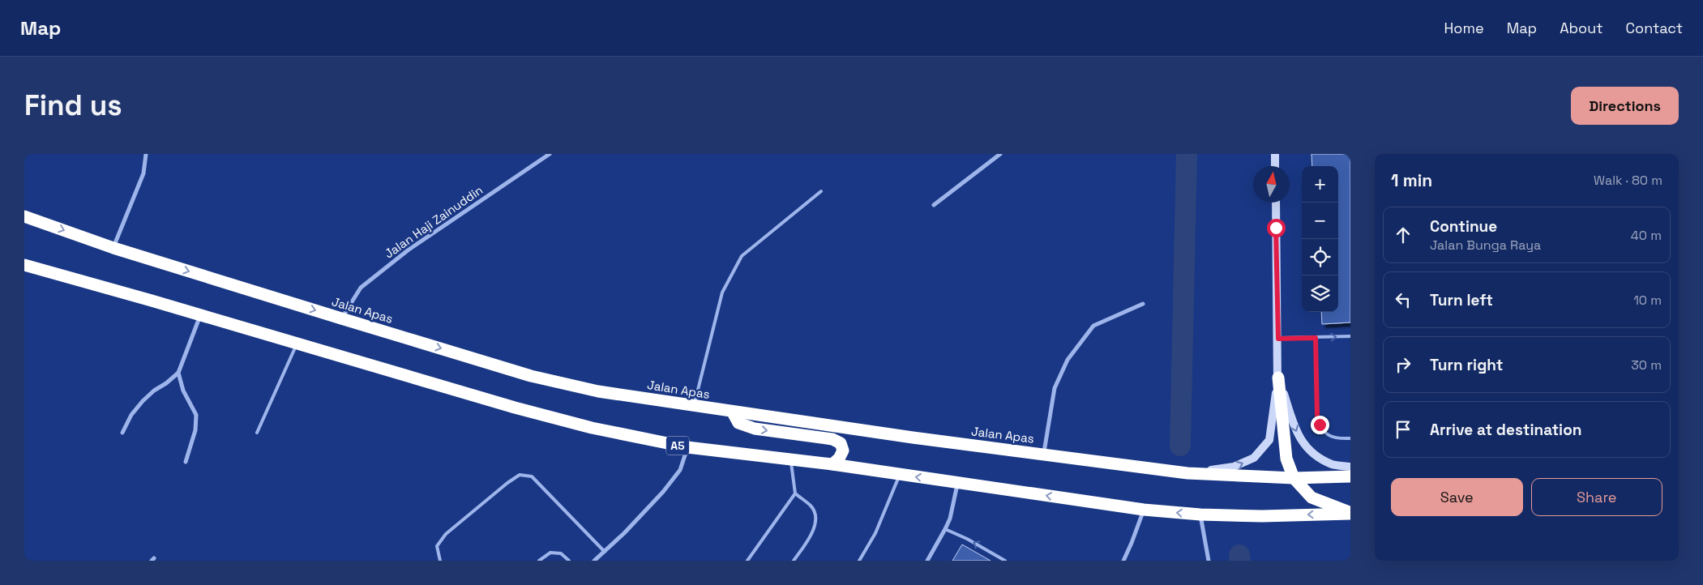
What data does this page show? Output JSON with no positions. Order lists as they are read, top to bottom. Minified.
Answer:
{"streets":{"highway":["Jalan Apas","A5"],"street":["Jalan Haji Zainuddin"]},"crossings":[["Jalan Haji Zainuddin","Jalan Apas"]],"north":"top","page":{"header":"Map","nav":["Home","Map","About","Contact"],"buttons":["Directions",["Save","Share"]],"title":"Find us","heading":["1 min","Walk · 80 m"],"map_buttons":["+","−"],"list":[["Continue","Jalan Bunga Raya","40 m"],["Turn left","10 m"],["Turn right","30 m"],"Arrive at destination"]}}
